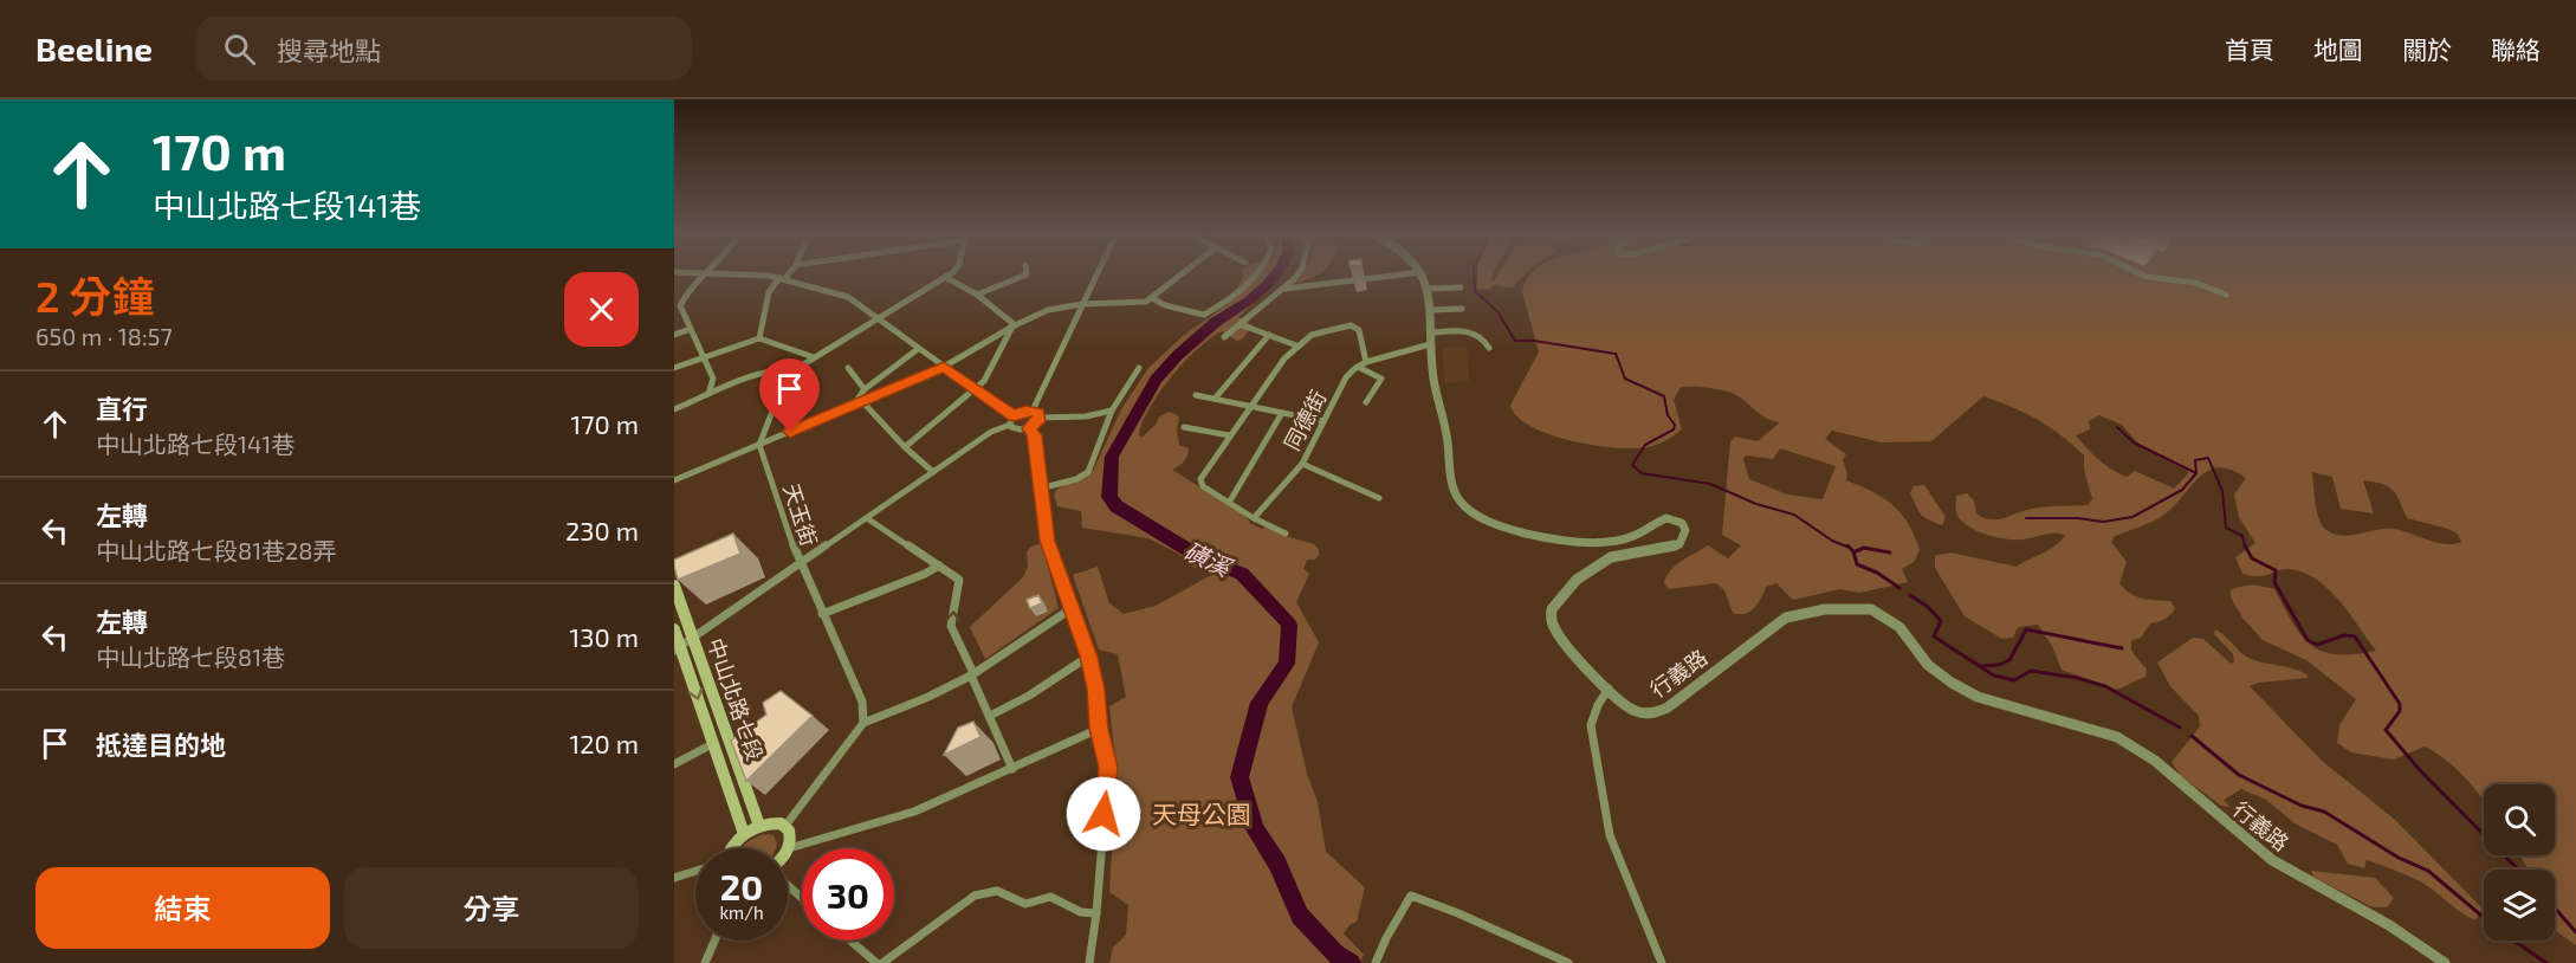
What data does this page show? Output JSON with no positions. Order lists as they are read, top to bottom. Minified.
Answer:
{"streets":{"main road":["中山北路七段"],"street":["同德街","天玉街","行義路"]},"crossings":[["同德街","行義路"]],"water":["磺溪"],"parks":["天母公園"],"page":{"header":"Beeline","search":"搜尋地點","nav":["首頁","地圖","關於","聯絡"],"turn":["170 m","中山北路七段141巷"],"heading":["2 分鐘","650 m · 18:57"],"list":[{"name":"直行","note":"中山北路七段141巷","value":"170 m"},{"name":"左轉","note":"中山北路七段81巷28弄","value":"230 m"},{"name":"左轉","note":"中山北路七段81巷","value":"130 m"},{"name":"抵達目的地","value":"120 m"}],"speed":"20 km/h","limit":"30","buttons":["結束","分享"]}}
